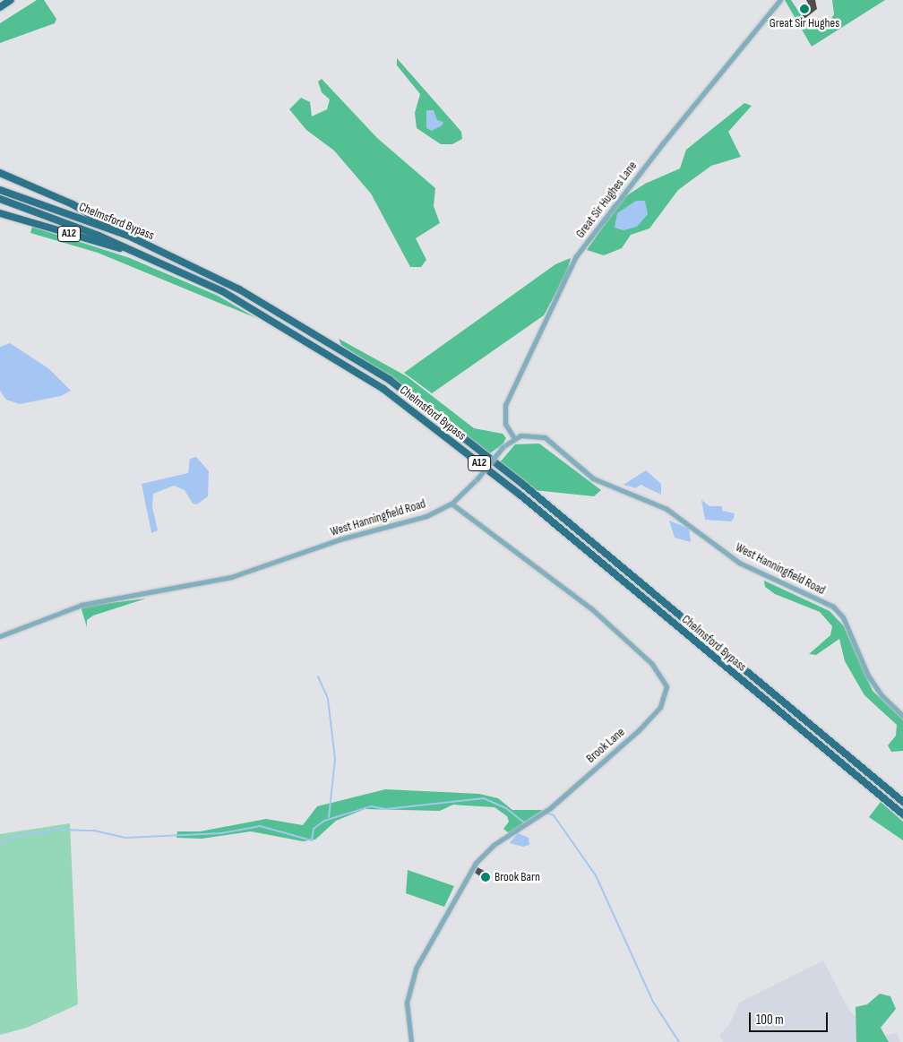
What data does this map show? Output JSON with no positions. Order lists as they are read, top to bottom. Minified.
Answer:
{"streets":{"highway":["Chelmsford Bypass","A12"],"street":["Great Sir Hughes Lane","West Hanningfield Road","Brook Lane"]},"crossings":[["Great Sir Hughes Lane","West Hanningfield Road"],["Chelmsford Bypass","A12"],["West Hanningfield Road","Brook Lane"]],"places":["Great Sir Hughes","Brook Barn"],"scale_bar":"100 m"}
